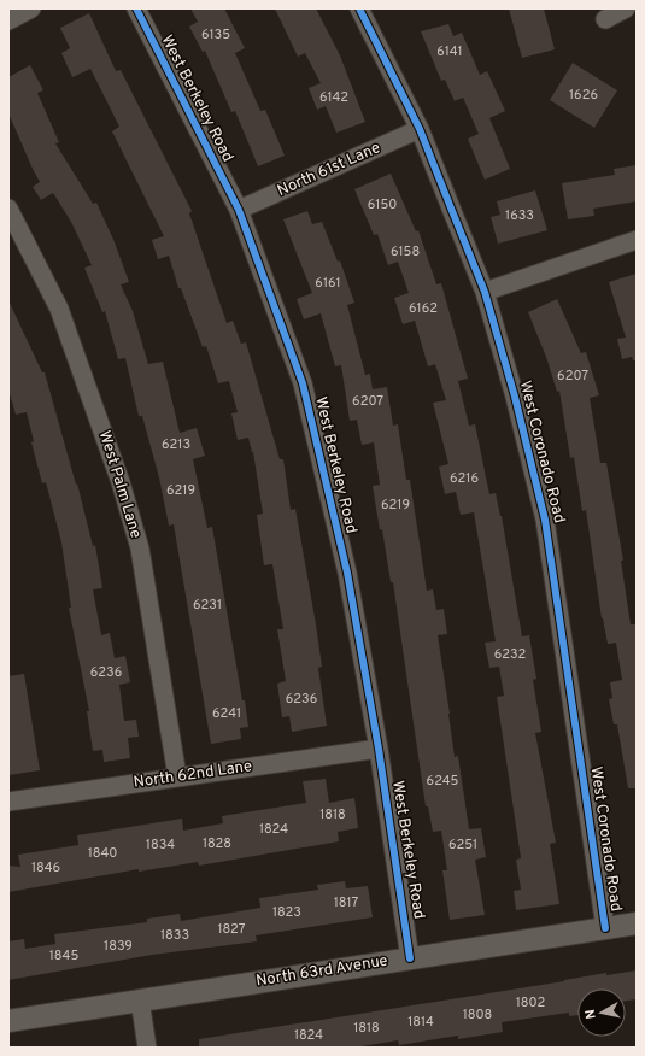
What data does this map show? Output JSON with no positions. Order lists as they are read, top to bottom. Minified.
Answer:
{"streets":{"street":["West Berkeley Road","North 61st Lane","West Coronado Road","West Palm Lane","North 62nd Lane","North 63rd Avenue"]},"crossings":[["West Berkeley Road","North 61st Lane"],["West Berkeley Road","North 62nd Lane"],["West Berkeley Road","North 63rd Avenue"],["North 61st Lane","West Coronado Road"],["West Coronado Road","North 63rd Avenue"],["West Palm Lane","North 62nd Lane"]],"house_numbers":["6135","6141","1626","6142","6150","1633","6158","6161","6162","6207","6207","6213","6216","6219","6219","6231","6232","6236","6236","6241","6245","1818","1824","1828","1834","6251","1840","1846","1817","1823","1827","1833","1839","1845","1802","1808","1814","1818","1824"],"north":"left"}
